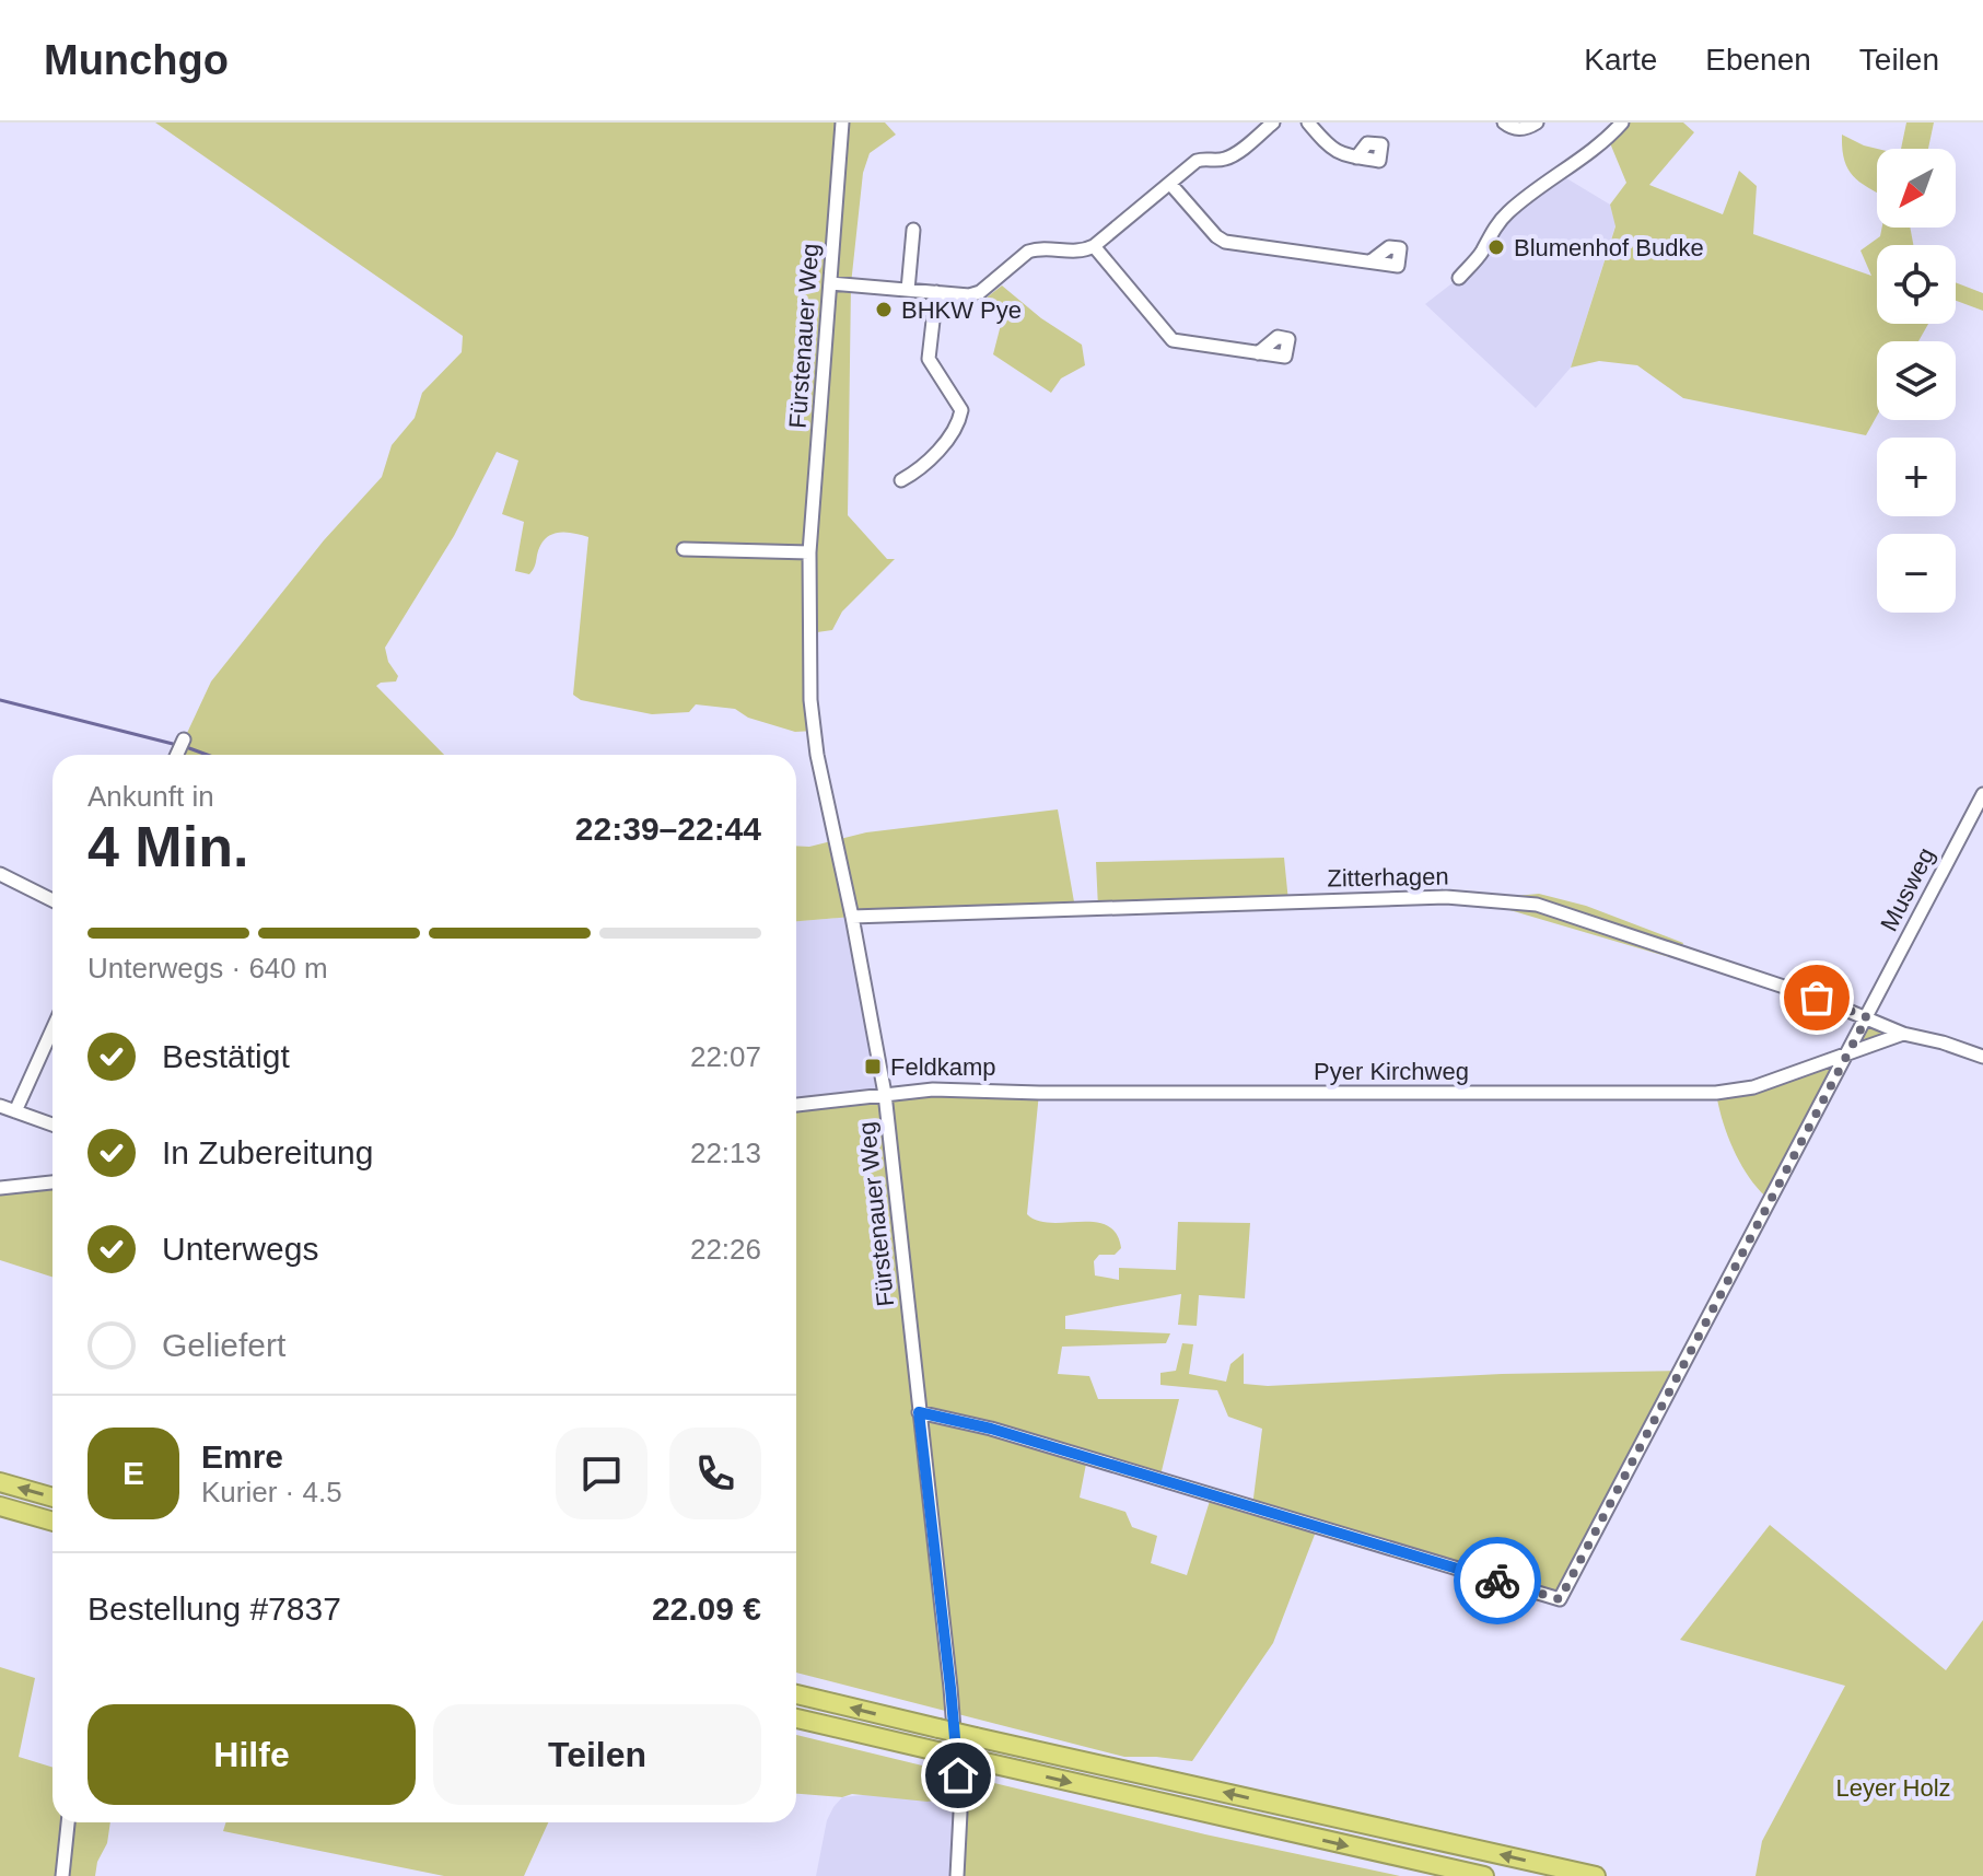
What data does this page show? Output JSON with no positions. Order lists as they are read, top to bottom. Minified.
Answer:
{"streets":{"street":["Fürstenauer Weg","Zitterhagen","Musweg","Pyer Kirchweg"]},"crossings":[["Fürstenauer Weg","Zitterhagen"],["Fürstenauer Weg","Musweg"],["Fürstenauer Weg","Pyer Kirchweg"],["Zitterhagen","Musweg"],["Zitterhagen","Pyer Kirchweg"],["Musweg","Pyer Kirchweg"]],"parks":["Leyer Holz"],"places":{"other":["Blumenhof Budke","BHKW Pye"],"transit":["Feldkamp"]},"north":"bottom left","page":{"header":"Munchgo","nav":["Karte","Ebenen","Teilen"],"map_buttons":["+","−"],"heading":["4 Min.","Ankunft in","22:39–22:44"],"panel":["Emre","Kurier · 4.5","Bestellung #7837","22.09 €"],"bar":"Unterwegs · 640 m","list":[["Bestätigt","22:07"],["In Zubereitung","22:13"],["Unterwegs","22:26"],"Geliefert"],"round":"E","buttons":["Hilfe","Teilen"]}}
